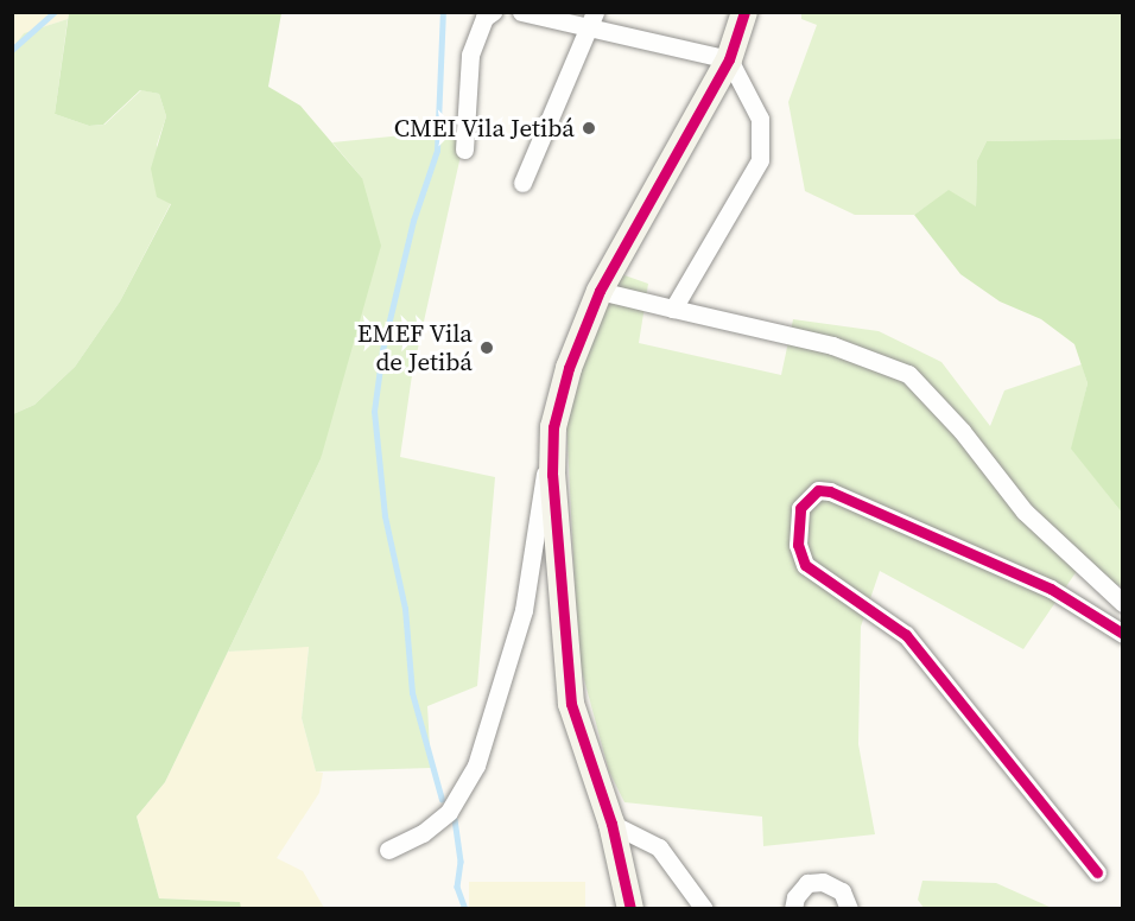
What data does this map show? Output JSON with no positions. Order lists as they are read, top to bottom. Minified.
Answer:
{"places":["CMEI Vila Jetibá","EMEF Vila de Jetibá"]}
